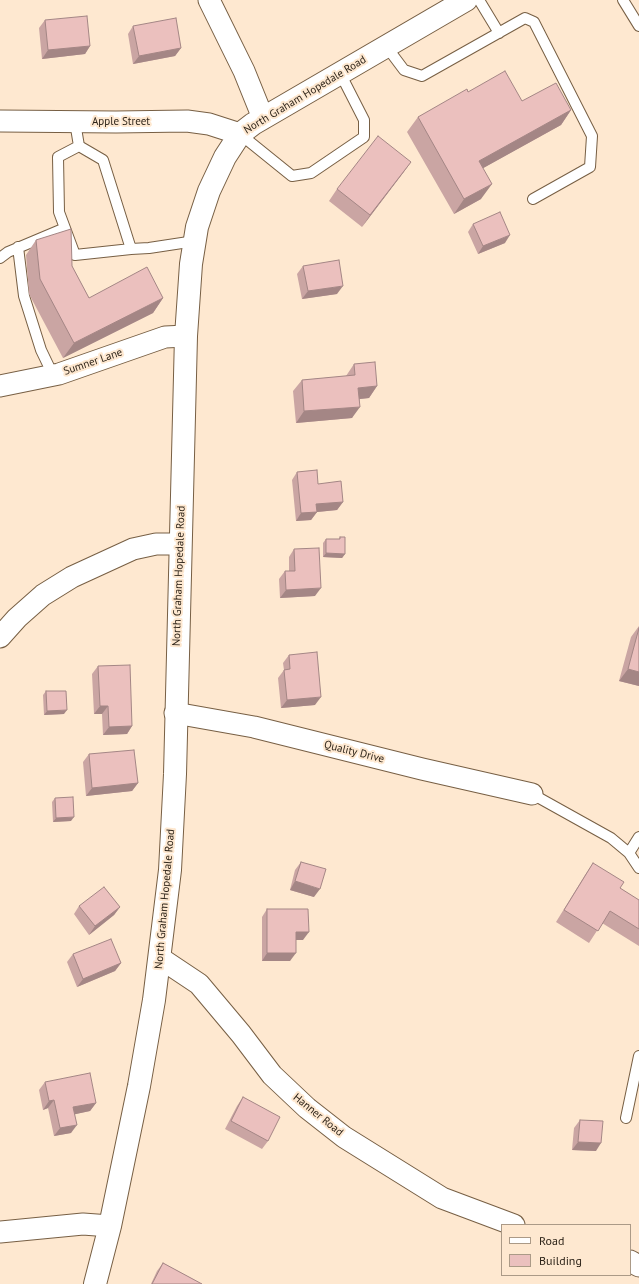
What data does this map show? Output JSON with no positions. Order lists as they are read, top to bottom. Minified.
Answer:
{"streets":{"street":["North Graham Hopedale Road","Apple Street","Sumner Lane","Quality Drive","Hanner Road"]},"crossings":[["North Graham Hopedale Road","Apple Street"],["North Graham Hopedale Road","Sumner Lane"],["North Graham Hopedale Road","Quality Drive"],["North Graham Hopedale Road","Hanner Road"]],"legend":["Road","Building"]}
